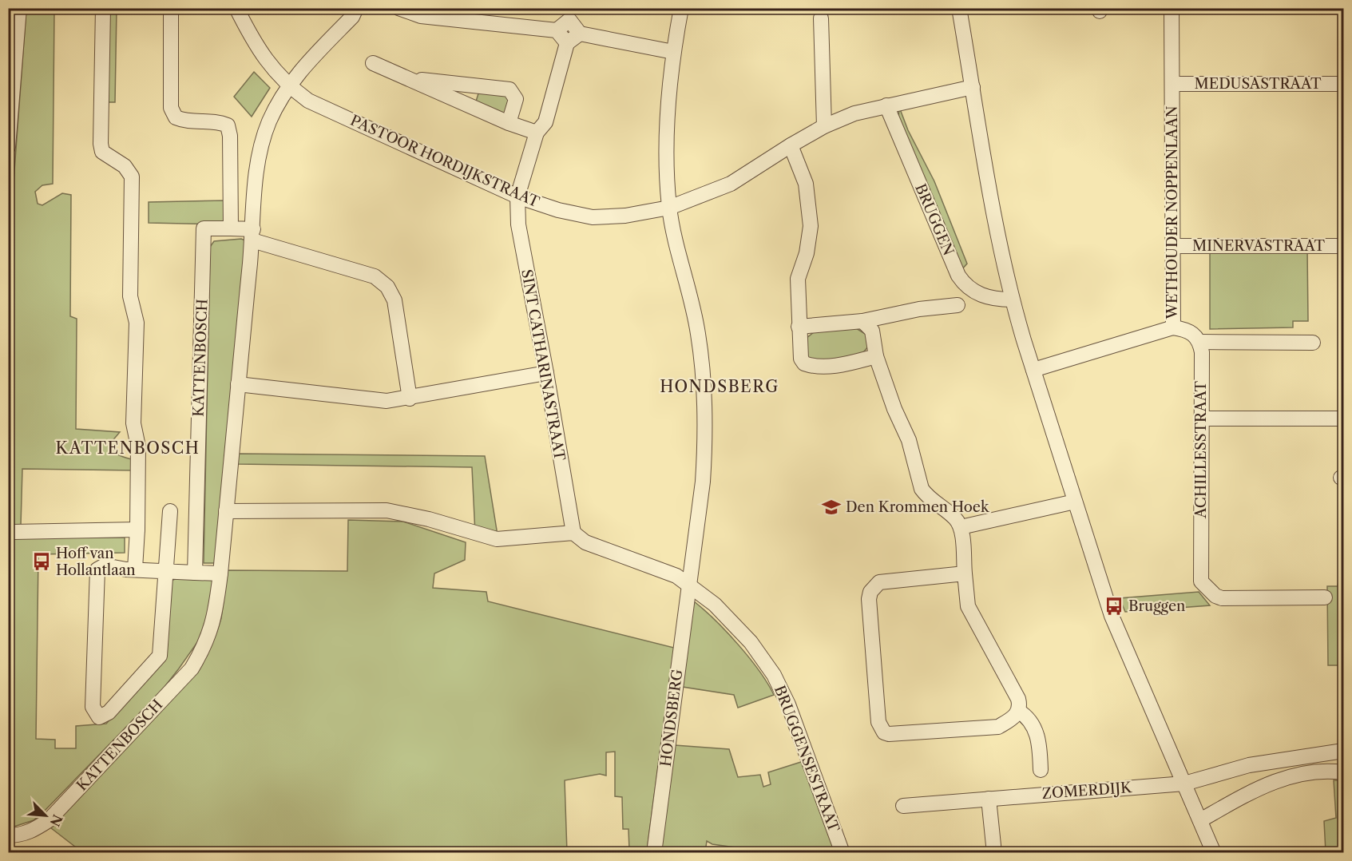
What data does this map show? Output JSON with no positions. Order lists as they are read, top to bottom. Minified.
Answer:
{"streets":{"street":["MEDUSASTRAAT","PASTOOR HORDIJKSTRAAT","WETHOUDER NOPPENLAAN","BRUGGEN","MINERVASTRAAT","KATTENBOSCH","SINT CATHARINASTRAAT","ACHILLESSTRAAT","HONDSBERG","BRUGGENSESTRAAT","ZOMERDIJK"]},"crossings":[["MEDUSASTRAAT","WETHOUDER NOPPENLAAN"],["PASTOOR HORDIJKSTRAAT","BRUGGEN"],["PASTOOR HORDIJKSTRAAT","KATTENBOSCH"],["PASTOOR HORDIJKSTRAAT","SINT CATHARINASTRAAT"],["PASTOOR HORDIJKSTRAAT","HONDSBERG"],["WETHOUDER NOPPENLAAN","MINERVASTRAAT"],["SINT CATHARINASTRAAT","BRUGGENSESTRAAT"],["HONDSBERG","BRUGGENSESTRAAT"]],"districts":["HONDSBERG","KATTENBOSCH"],"places":{"school or university":["Den Krommen Hoek"],"bus stop":["Hoff van Hollantlaan","Bruggen"]},"north":"bottom right"}
